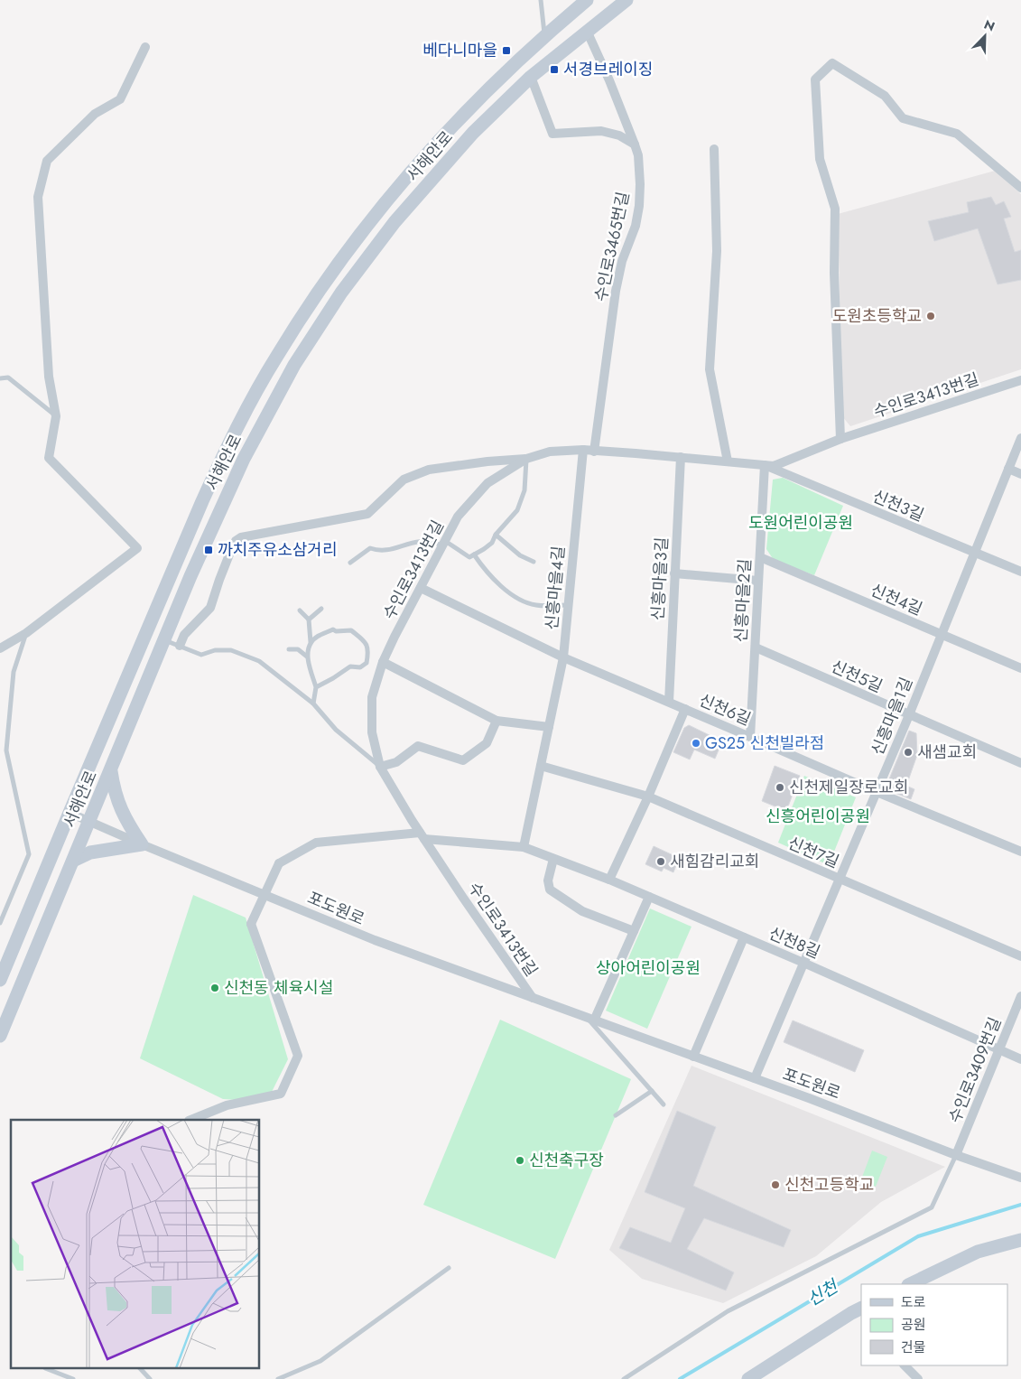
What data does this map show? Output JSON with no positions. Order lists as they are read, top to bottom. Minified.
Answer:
{"streets":{"main road":["서해안로"],"street":["수인로3465번길","수인로3413번길","신천3길","신흥마을3길","신흥마을4길","신천4길","신흥마을2길","신천5길","신천6길","신흥마을1길","신천7길","포도원로","신천8길","수인로3409번길"]},"crossings":[["서해안로","수인로3465번길"],["서해안로","포도원로"],["수인로3465번길","수인로3413번길"],["수인로3413번길","신천3길"],["수인로3413번길","신흥마을3길"],["수인로3413번길","신흥마을4길"],["수인로3413번길","신흥마을2길"],["수인로3413번길","신천6길"],["수인로3413번길","포도원로"],["수인로3413번길","신천8길"],["신천3길","신흥마을2길"],["신천3길","신흥마을1길"],["신흥마을3길","신천6길"],["신흥마을4길","신천6길"],["신흥마을4길","신천7길"],["신흥마을4길","신천8길"],["신천4길","신흥마을2길"],["신천4길","신흥마을1길"],["신흥마을2길","신천5길"],["신흥마을2길","신천6길"],["신천5길","신흥마을1길"],["신천6길","신흥마을1길"],["신흥마을1길","신천7길"],["신흥마을1길","포도원로"],["신흥마을1길","신천8길"],["포도원로","수인로3409번길"],["신천8길","수인로3409번길"]],"water":["신천"],"parks":["도원어린이공원","신흥어린이공원","상아어린이공원"],"places":{"transit":["베다니마을","서경브레이징","까치주유소삼거리"],"other":["도원초등학교","GS25 신천빌라점","새샘교회","신천제일장로교회","새힘감리교회","신천동 체육시설","신천축구장","신천고등학교"]},"legend":["도로","공원","건물"],"north":"top right"}
